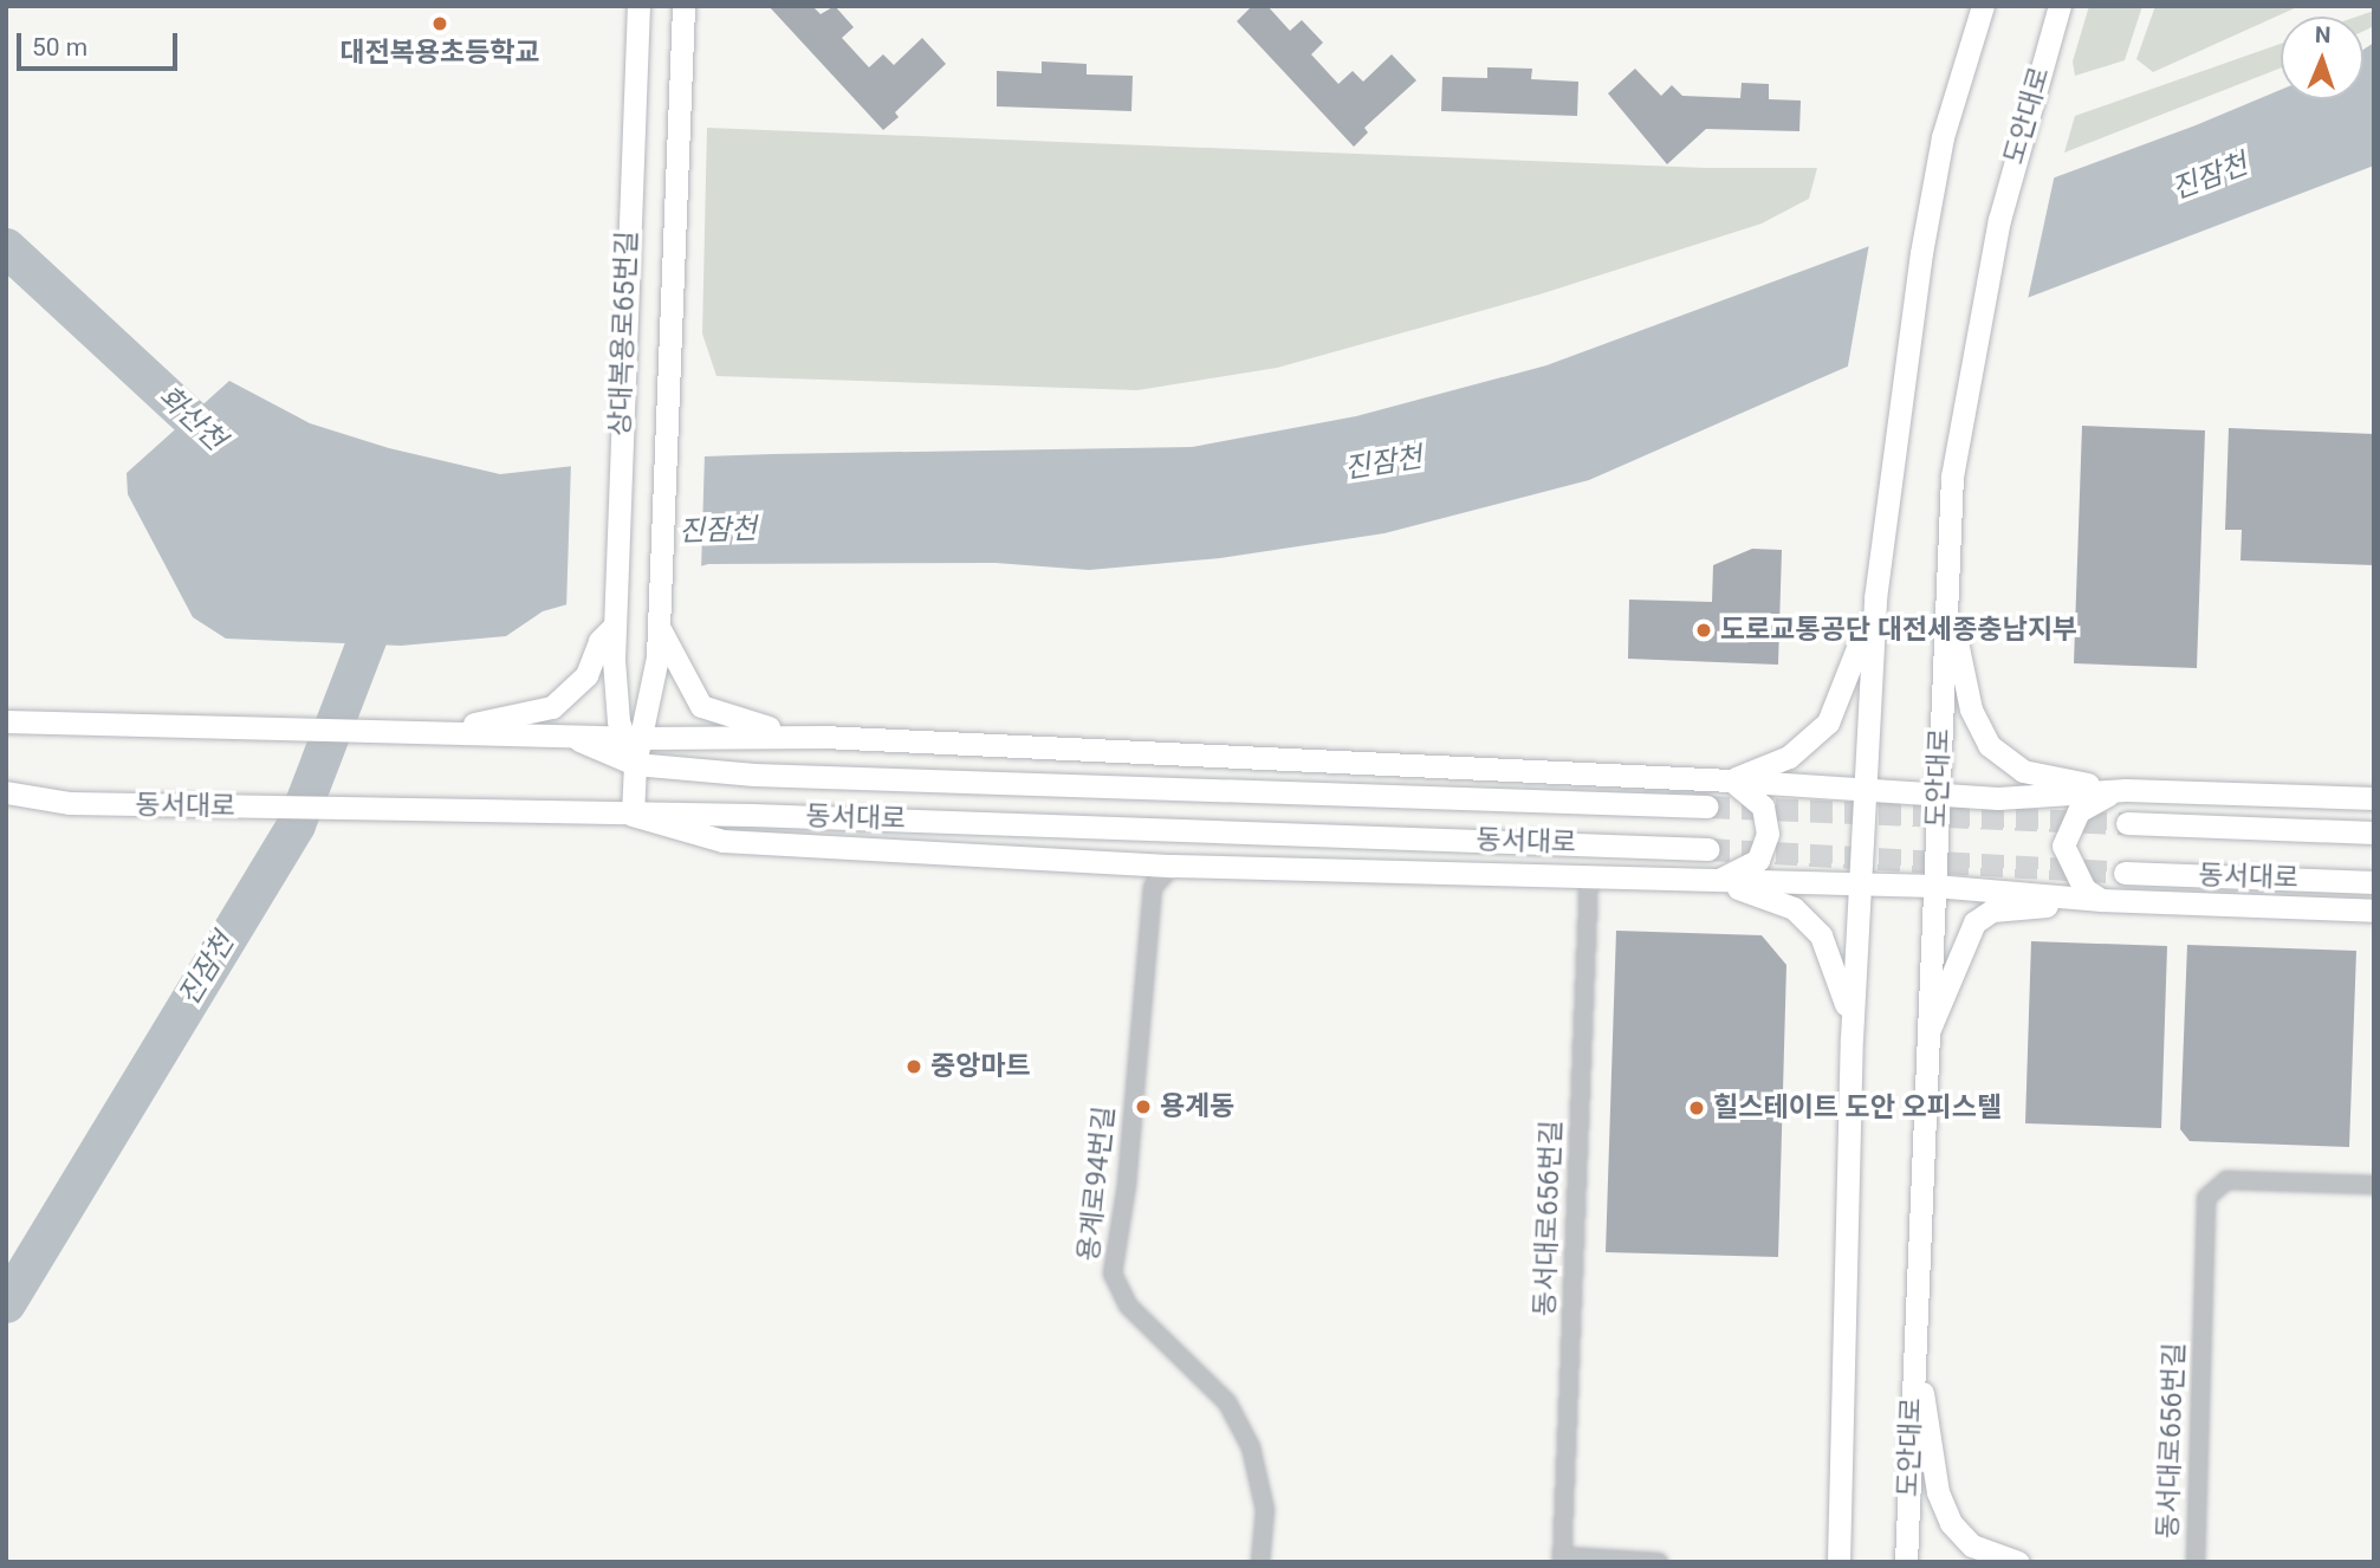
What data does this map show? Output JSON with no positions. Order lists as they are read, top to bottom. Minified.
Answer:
{"streets":{"street":["도안대로","상대복용로65번길","동서대로","용계로94번길","동서대로656번길"]},"crossings":[["상대복용로65번길","동서대로"]],"water":["진잠천","화산천"],"places":["대전복용초등학교","도로교통공단 대전세종충남지부","중앙마트","용계동","힐스테이트 도안 오피스텔"],"scale_bar":"50 m","north":"top"}
